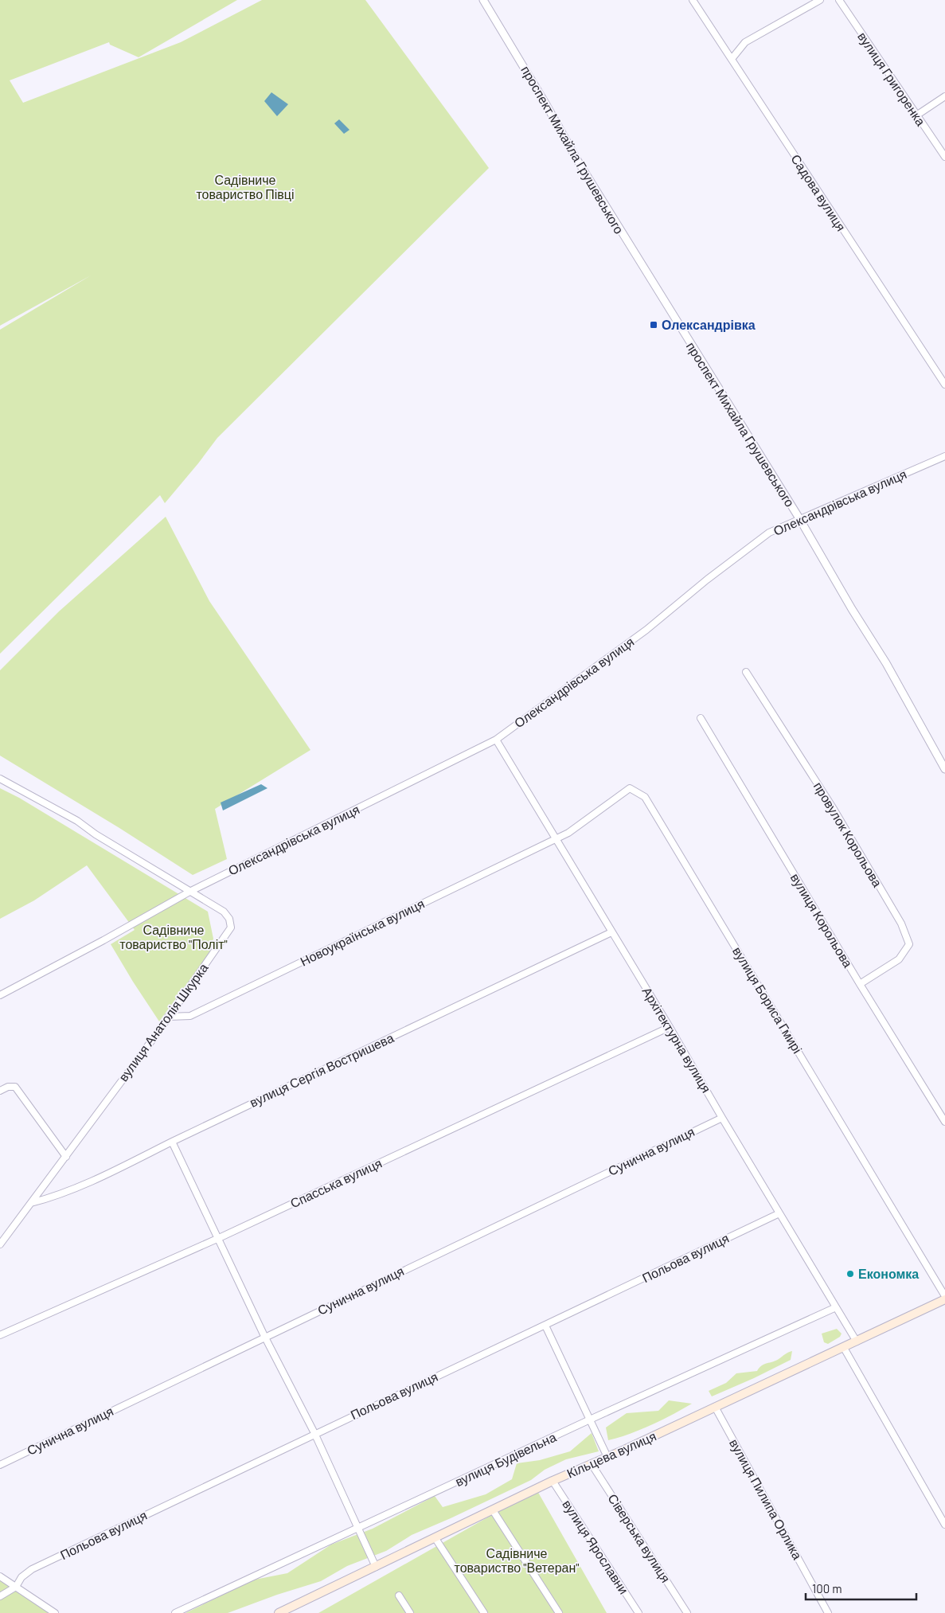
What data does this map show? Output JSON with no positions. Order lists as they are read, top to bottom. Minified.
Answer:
{"streets":{"main road":["Кільцева вулиця"],"street":["вулиця Григоренка","проспект Михайла Грушевського","Садова вулиця","Олександрівська вулиця","провулок Корольова","вулиця Корольова","Новоукраїнська вулиця","вулиця Бориса Гмирі","вулиця Анатолія Шкурка","Архітектурна вулиця","вулиця Сергія Востришева","Сунична вулиця","Спасська вулиця","Польова вулиця","вулиця Будівельна","вулиця Пилипа Орлика","Сіверська вулиця","вулиця Ярославни"]},"crossings":[["проспект Михайла Грушевського","Олександрівська вулиця"],["Олександрівська вулиця","вулиця Анатолія Шкурка"],["Олександрівська вулиця","Архітектурна вулиця"],["провулок Корольова","вулиця Корольова"],["Новоукраїнська вулиця","вулиця Бориса Гмирі"],["Новоукраїнська вулиця","вулиця Анатолія Шкурка"],["Новоукраїнська вулиця","Архітектурна вулиця"],["вулиця Бориса Гмирі","Архітектурна вулиця"],["вулиця Анатолія Шкурка","вулиця Сергія Востришева"],["Архітектурна вулиця","вулиця Сергія Востришева"],["Архітектурна вулиця","Сунична вулиця"],["Архітектурна вулиця","Спасська вулиця"],["Архітектурна вулиця","Польова вулиця"],["Архітектурна вулиця","Кільцева вулиця"],["Архітектурна вулиця","вулиця Будівельна"],["Кільцева вулиця","вулиця Пилипа Орлика"],["Кільцева вулиця","Сіверська вулиця"],["Кільцева вулиця","вулиця Ярославни"]],"parks":["Садівниче товариство Півці","Садівниче товариство \"Політ\"","Садівниче товариство \"Ветеран\""],"places":{"transit":["Олександрівка"],"other":["Економка"]},"scale_bar":"100 m"}
